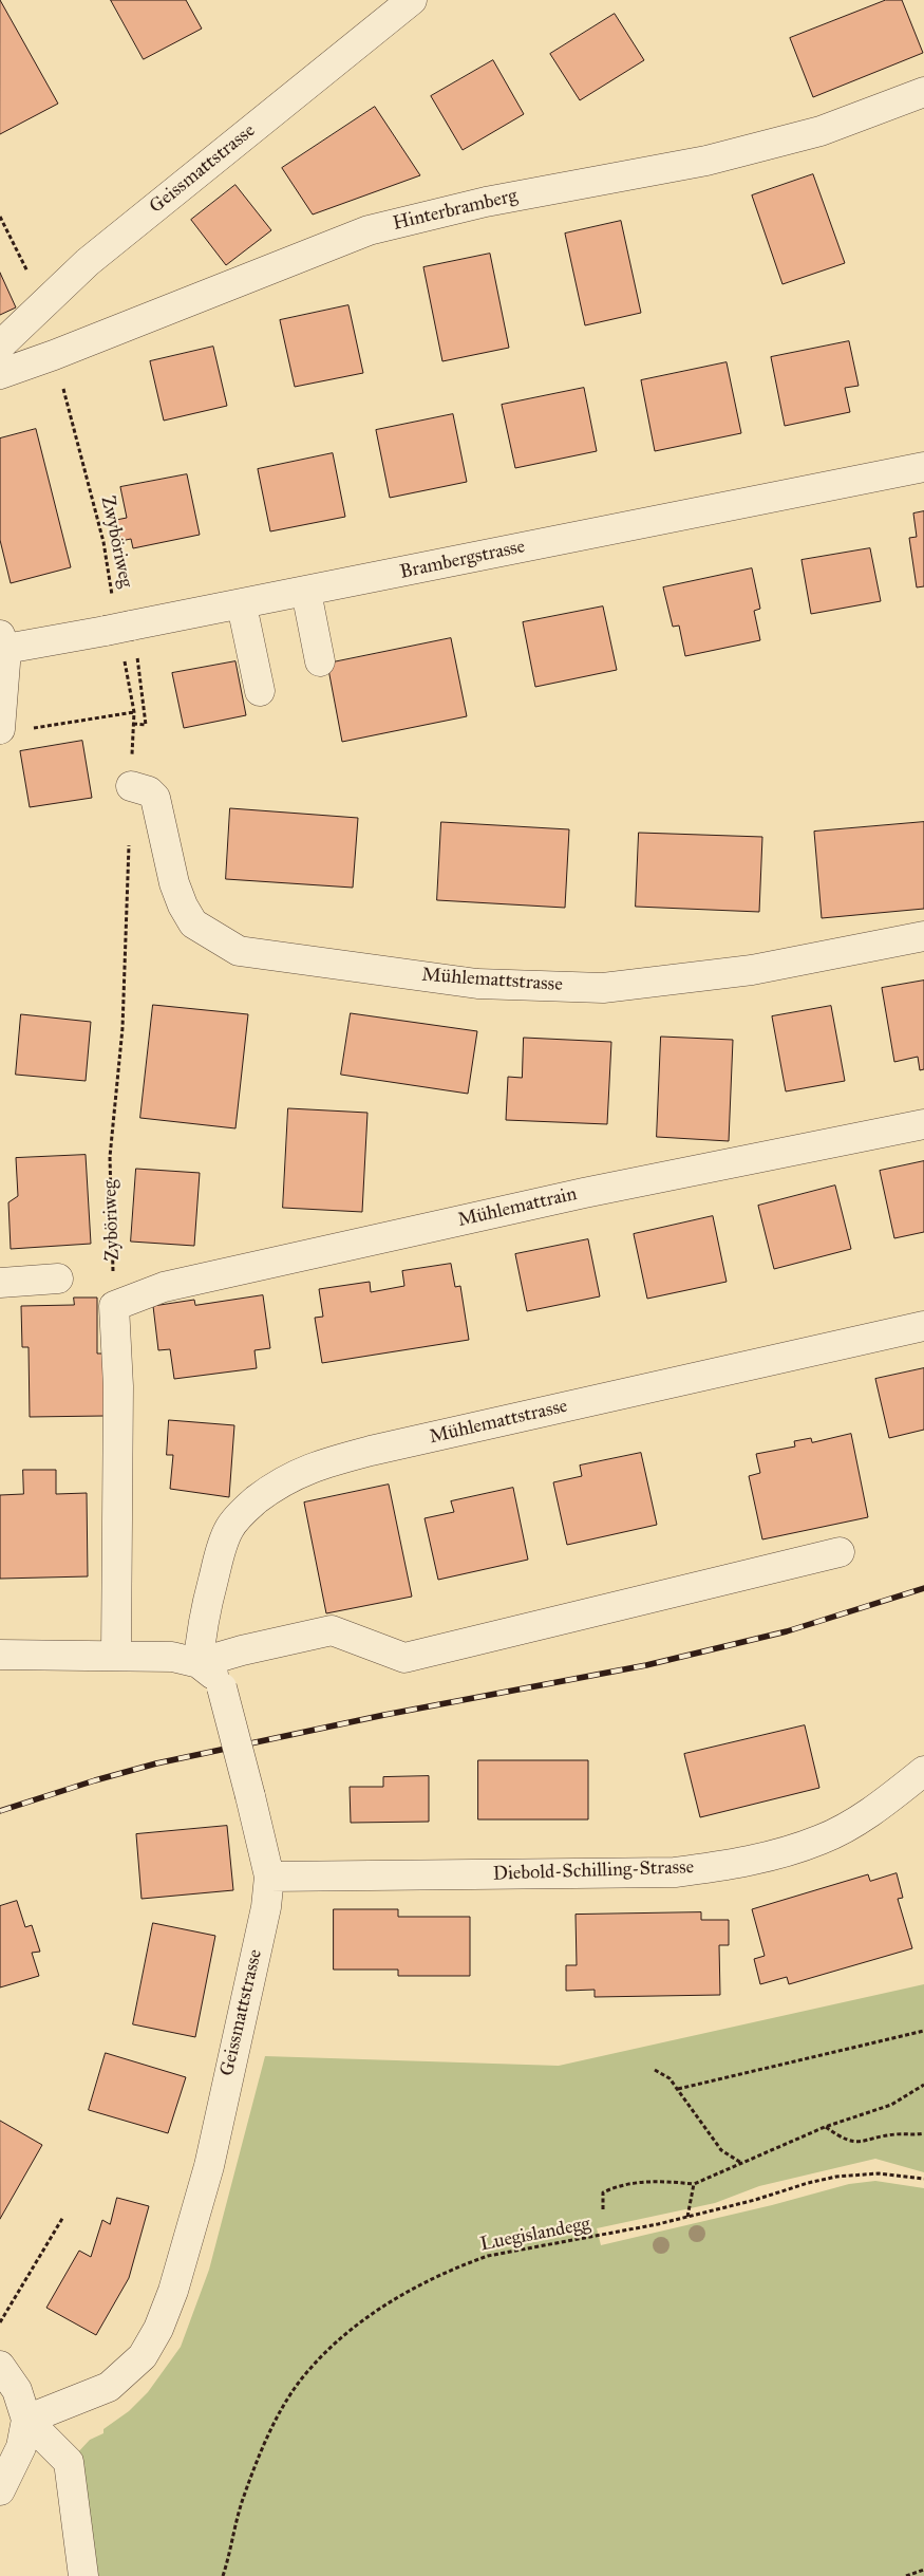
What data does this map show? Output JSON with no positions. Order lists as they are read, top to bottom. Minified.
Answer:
{"streets":{"street":["Geissmattstrasse","Hinterbramberg","Brambergstrasse","Mühlemattstrasse","Mühlemattrain","Diebold-Schilling-Strasse"],"path":["Zwyböriweg","Zyböriweg","Luegislandegg"]},"crossings":[["Geissmattstrasse","Mühlemattstrasse"],["Geissmattstrasse","Diebold-Schilling-Strasse"],["Hinterbramberg","Zwyböriweg"],["Zwyböriweg","Brambergstrasse"],["Mühlemattrain","Zyböriweg"]]}
